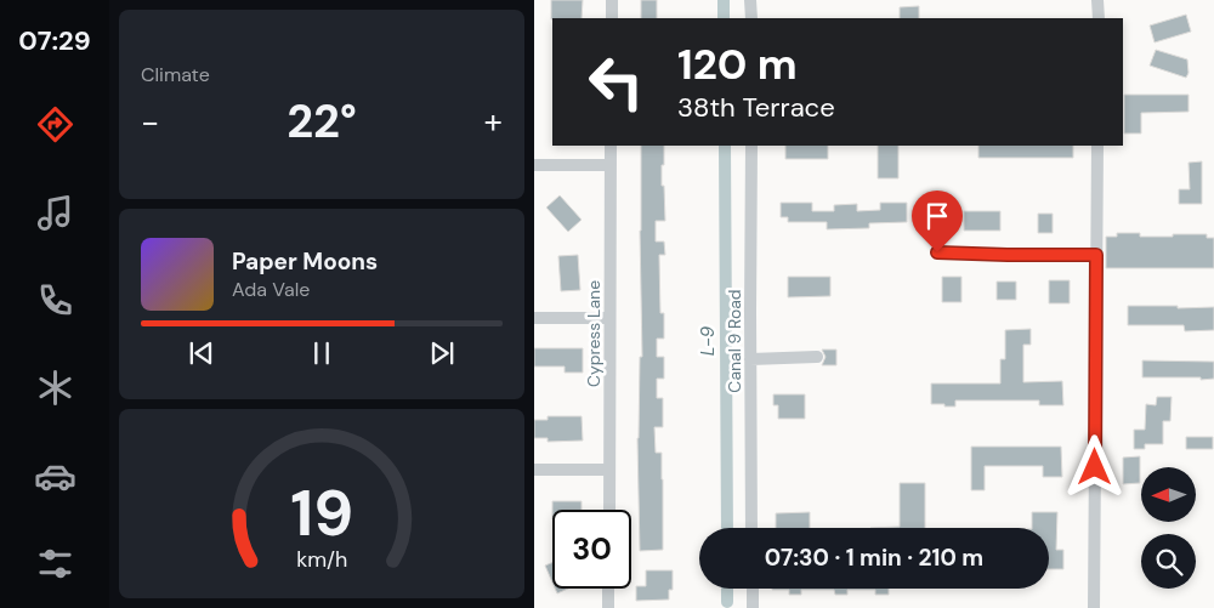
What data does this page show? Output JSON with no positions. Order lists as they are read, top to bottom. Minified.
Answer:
{"streets":{"street":["Cypress Lane","Canal 9 Road"]},"water":["L-9"],"north":"left","page":{"tabs":"07:29","tile":"Climate","turn":["120 m","38th Terrace"],"heat":["−","22°","+"],"song":["Paper Moons","Ada Vale"],"limit":"30","trip":"07:30 · 1 min · 210 m","gauge":["19","km/h"]}}
